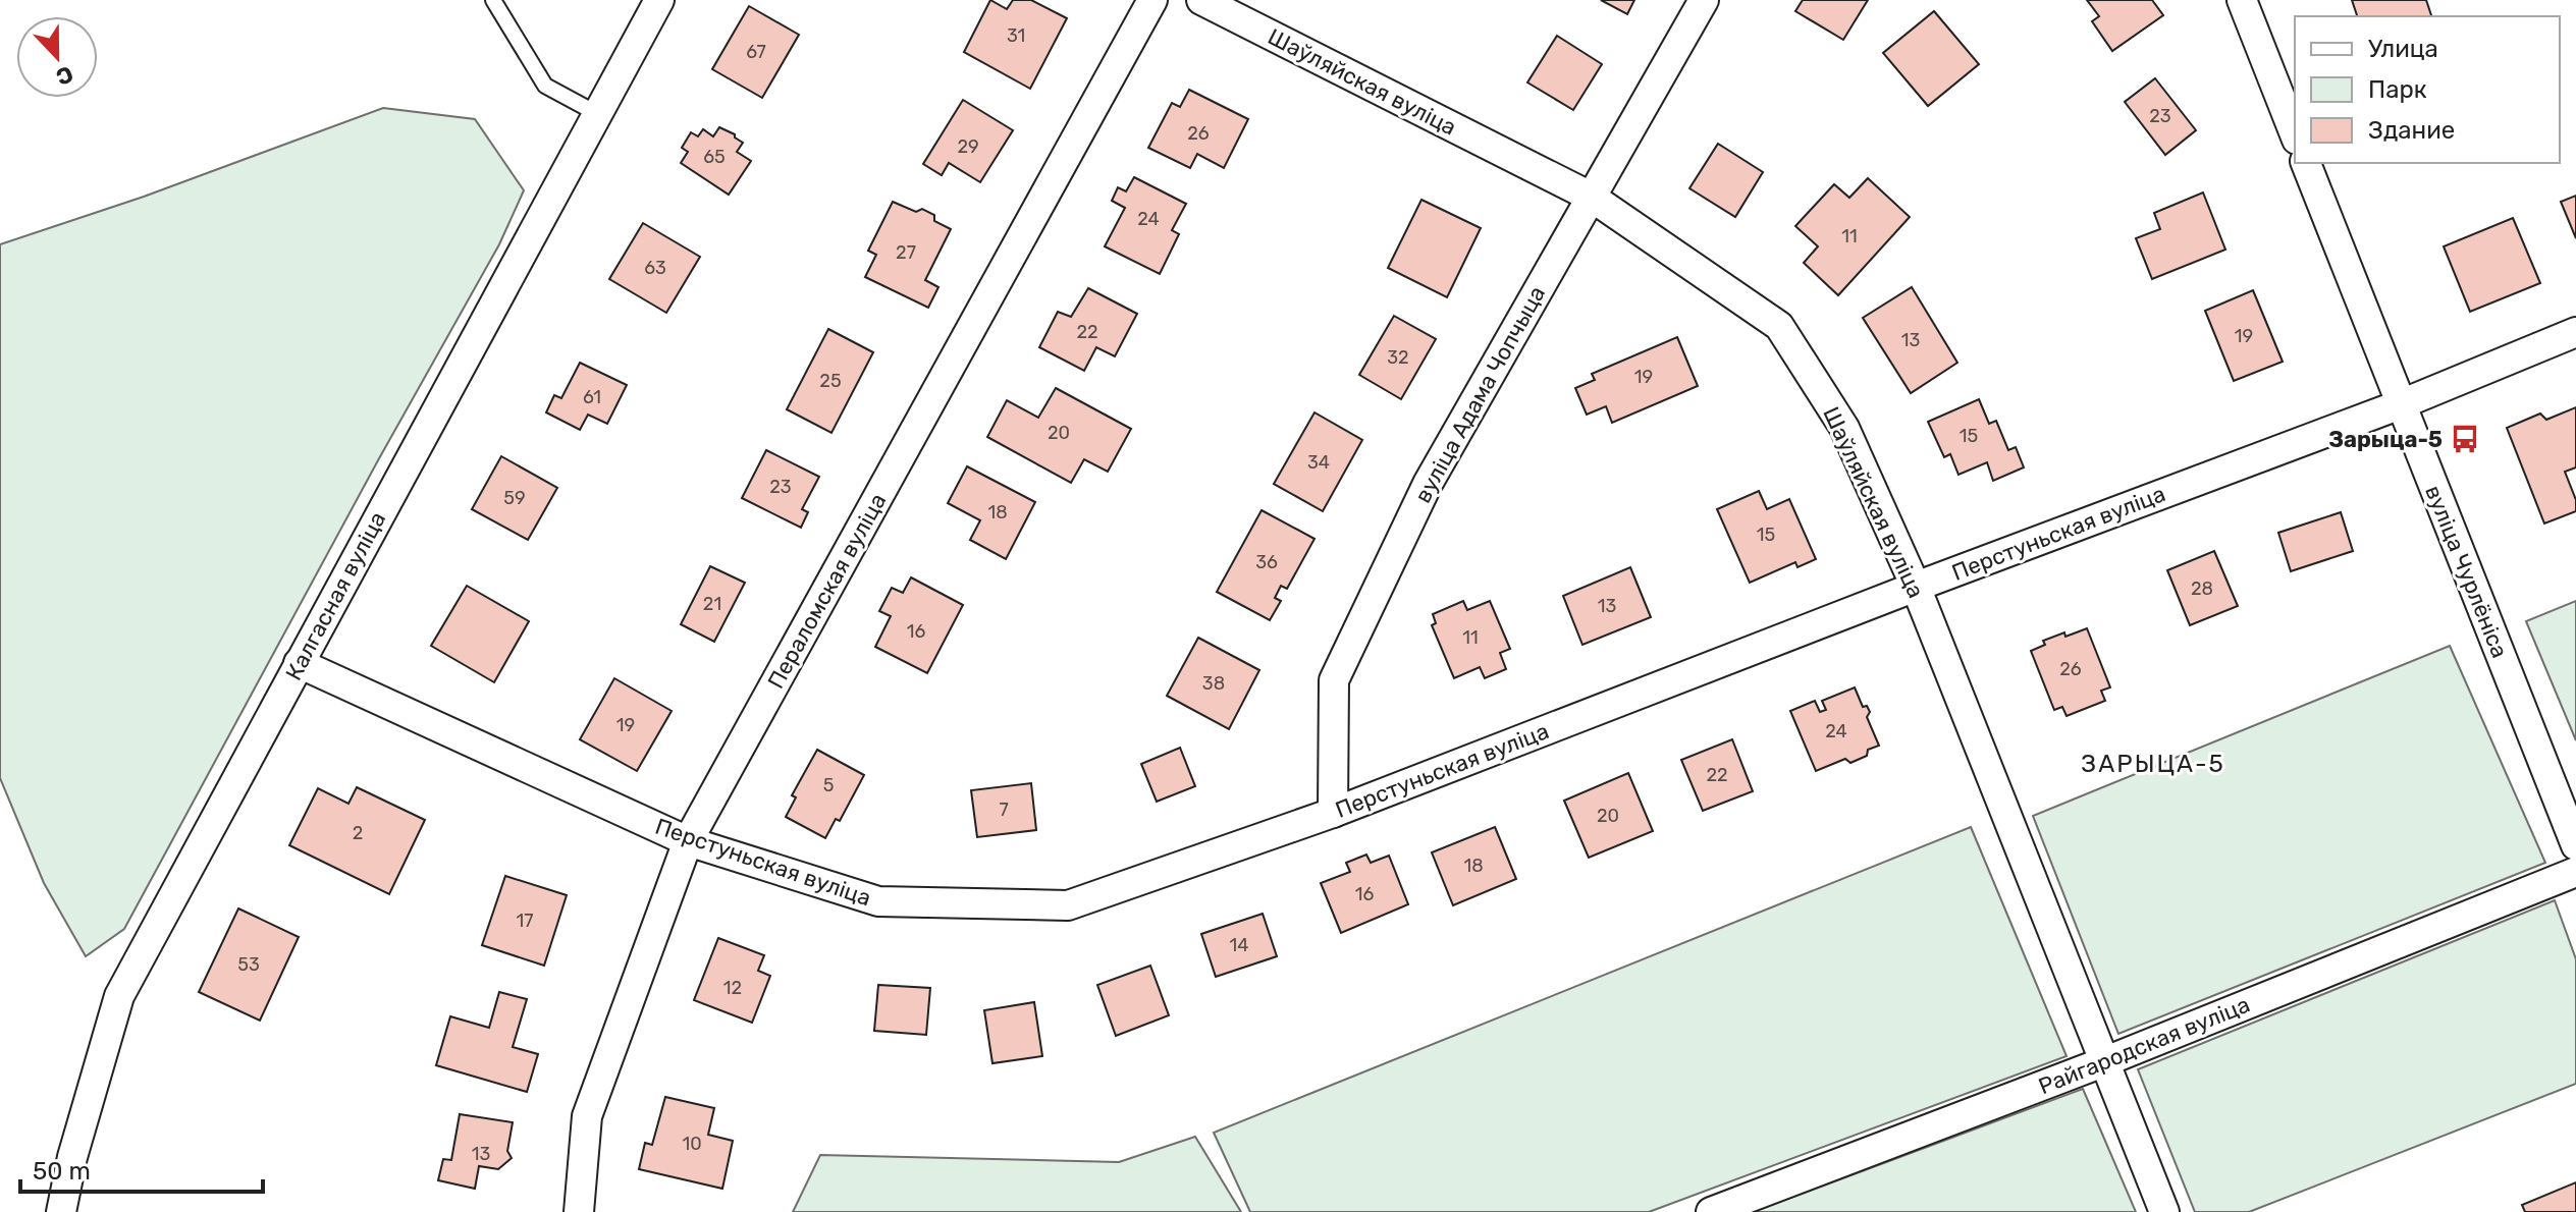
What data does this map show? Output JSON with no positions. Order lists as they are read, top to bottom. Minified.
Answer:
{"streets":{"street":["Шаўляйская вуліца","вуліца Адама Чопчыца","Перстуньская вуліца","вуліца Чурлёніса","Пераломская вуліца","Калгасная вуліца","Райгародская вуліца"]},"crossings":[["Шаўляйская вуліца","вуліца Адама Чопчыца"],["Шаўляйская вуліца","Перстуньская вуліца"],["Шаўляйская вуліца","Райгародская вуліца"],["вуліца Адама Чопчыца","Перстуньская вуліца"],["Перстуньская вуліца","вуліца Чурлёніса"],["Перстуньская вуліца","Пераломская вуліца"],["Перстуньская вуліца","Калгасная вуліца"]],"districts":["ЗАРЫЦА-5"],"places":{"bus stop":["Зарыца-5"]},"house_numbers":["31","67","23","26","29","65","24","11","27","63","22","19","13","32","19","25","61","20","15","34","23","59","18","15","36","28","21","13","16","11","26","38","19","24","22","5","7","20","2","18","16","17","14","53","12","10","13"],"legend":["Улица","Парк","Здание"],"scale_bar":"50 m","north":"bottom"}
